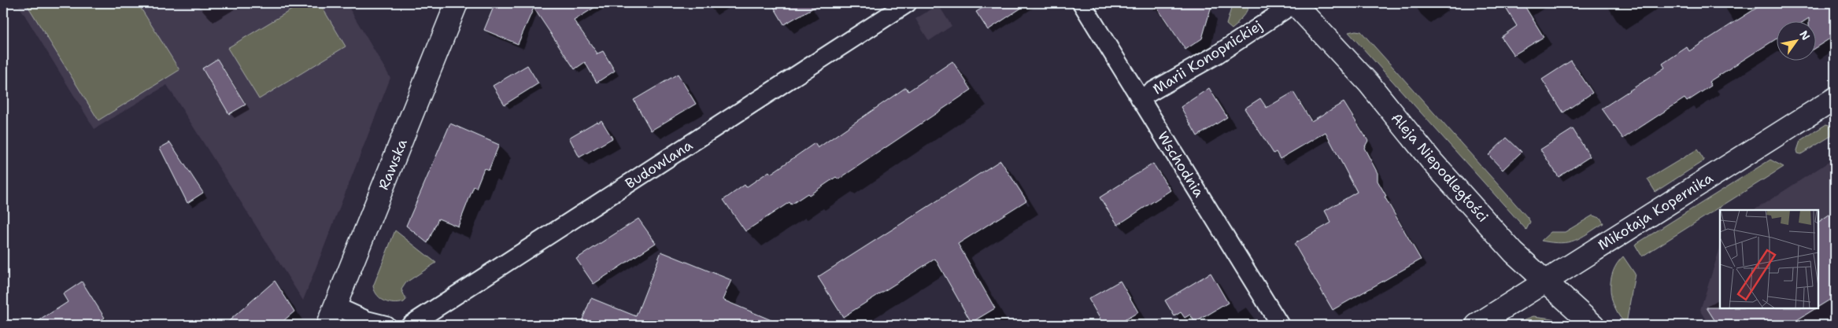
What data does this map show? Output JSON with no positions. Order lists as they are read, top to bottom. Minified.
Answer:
{"streets":{"street":["Marii Konopnickiej","Rawska","Budowlana","Wschodnia","Aleja Niepodległości","Mikołaja Kopernika"]},"crossings":[["Marii Konopnickiej","Wschodnia"],["Marii Konopnickiej","Aleja Niepodległości"],["Aleja Niepodległości","Mikołaja Kopernika"]],"north":"top right"}
